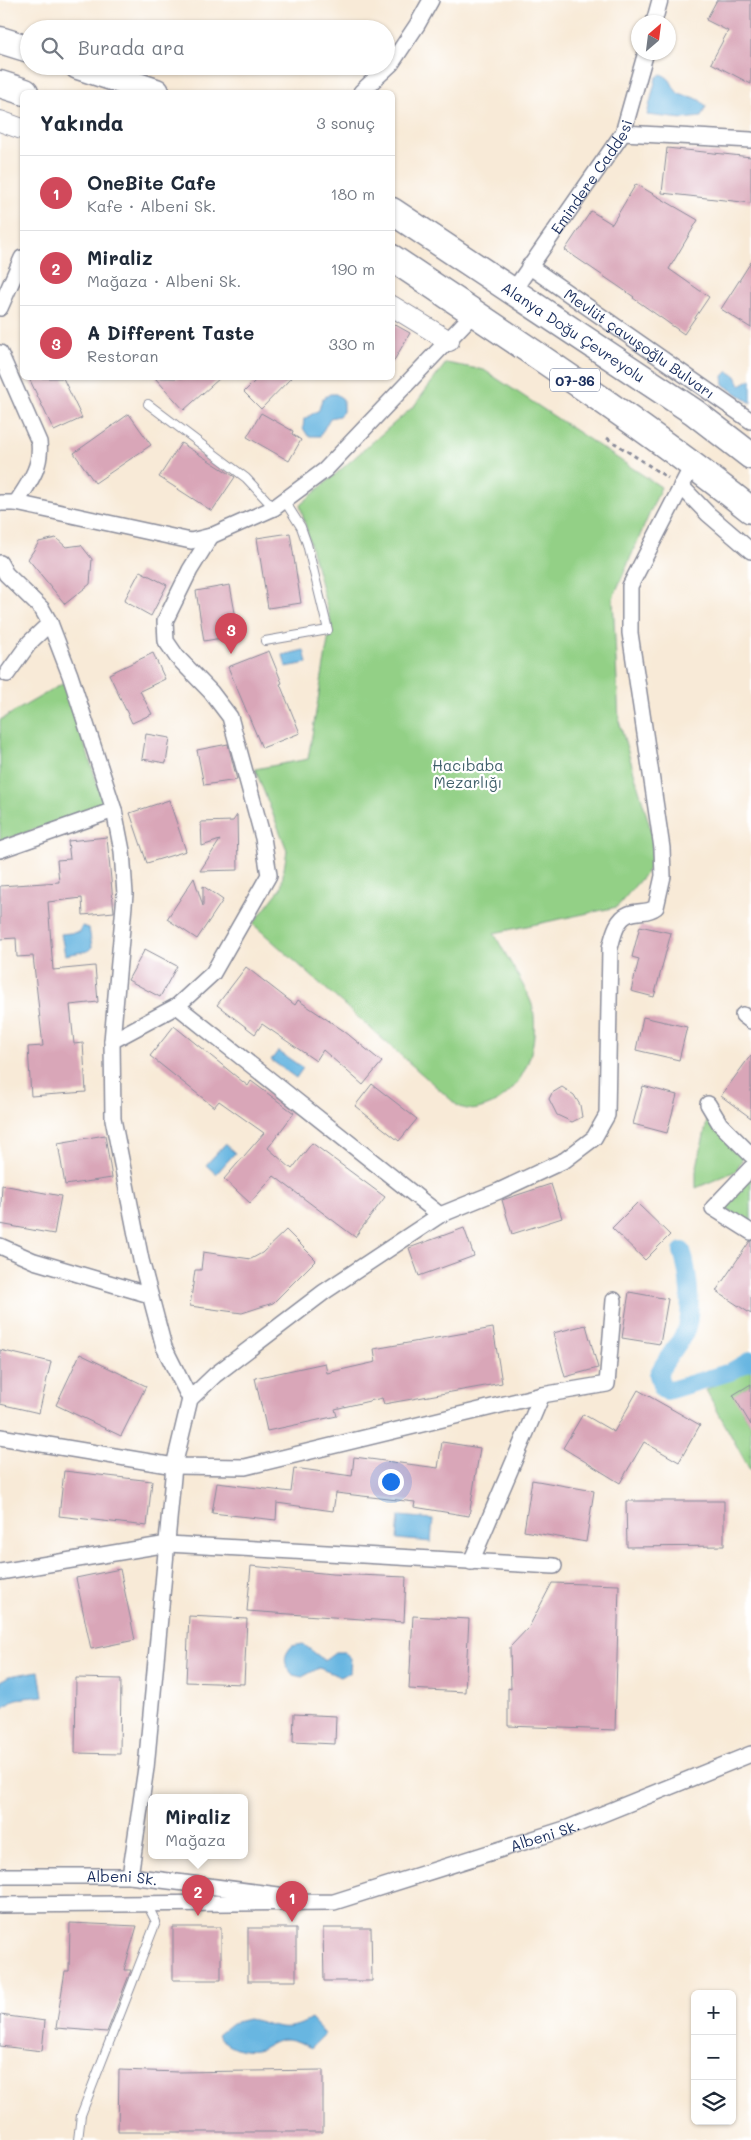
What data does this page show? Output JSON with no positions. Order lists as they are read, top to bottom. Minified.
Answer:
{"streets":{"highway":["Alanya Doğu Çevreyolu","07-36"],"street":["Emindere Caddesi","Mevlüt çavuşoğlu Bulvarı","Albeni Sk."]},"crossings":[["Emindere Caddesi","Alanya Doğu Çevreyolu"],["Emindere Caddesi","Mevlüt çavuşoğlu Bulvarı"]],"parks":["Hacıbaba Mezarlığı"],"north":"top right","page":{"search":"Burada ara","heading":["Yakında","3 sonuç"],"list":[{"mark":"1","name":"OneBite Cafe","note":"Kafe · Albeni Sk.","value":"180 m"},{"mark":"2","name":"Miraliz","note":"Mağaza · Albeni Sk.","value":"190 m"},{"mark":"3","name":"A Different Taste","note":"Restoran","value":"330 m"}],"pins":["3","2","1"],"popup":["Miraliz","Mağaza"],"map_buttons":["+","−"]}}
